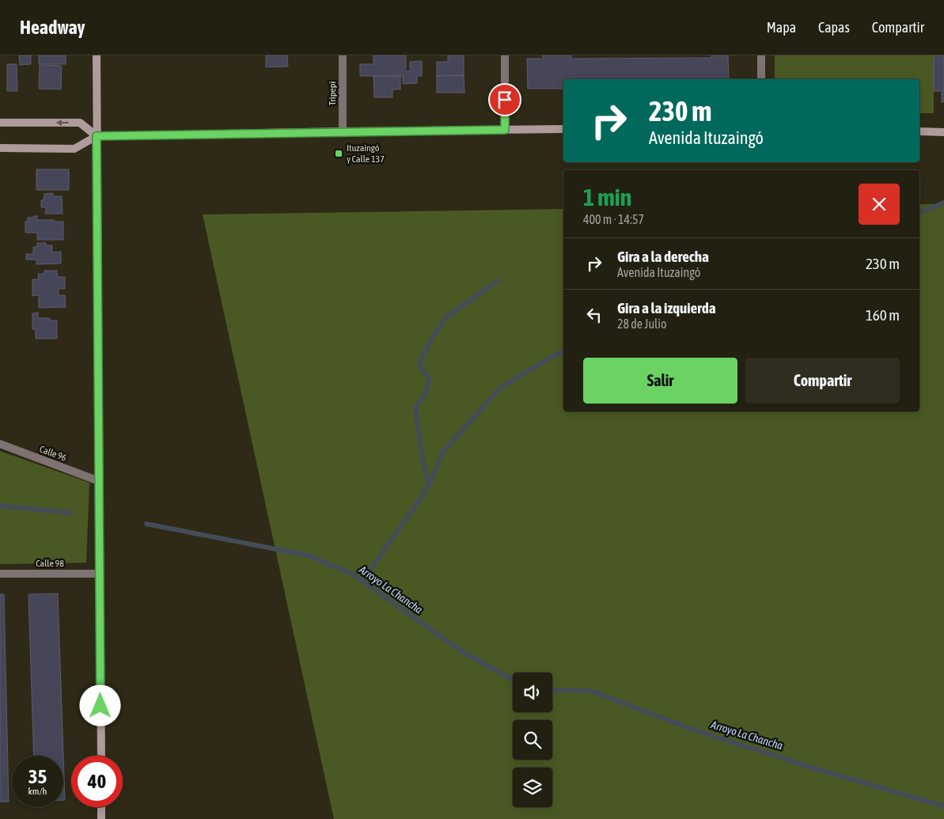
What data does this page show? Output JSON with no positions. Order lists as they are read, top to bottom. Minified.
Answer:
{"streets":{"street":["Tripepi","Calle 96","Calle 98"]},"water":["Arroyo La Chancha"],"places":{"transit":["Ituzaingó y Calle 137"]},"page":{"header":"Headway","nav":["Mapa","Capas","Compartir"],"turn":["230 m","Avenida Ituzaingó"],"heading":["1 min","400 m · 14:57"],"list":[{"name":"Gira a la derecha","note":"Avenida Ituzaingó","value":"230 m"},{"name":"Gira a la izquierda","note":"28 de Julio","value":"160 m"}],"buttons":["Salir","Compartir"],"speed":"35 km/h","limit":"40"}}
